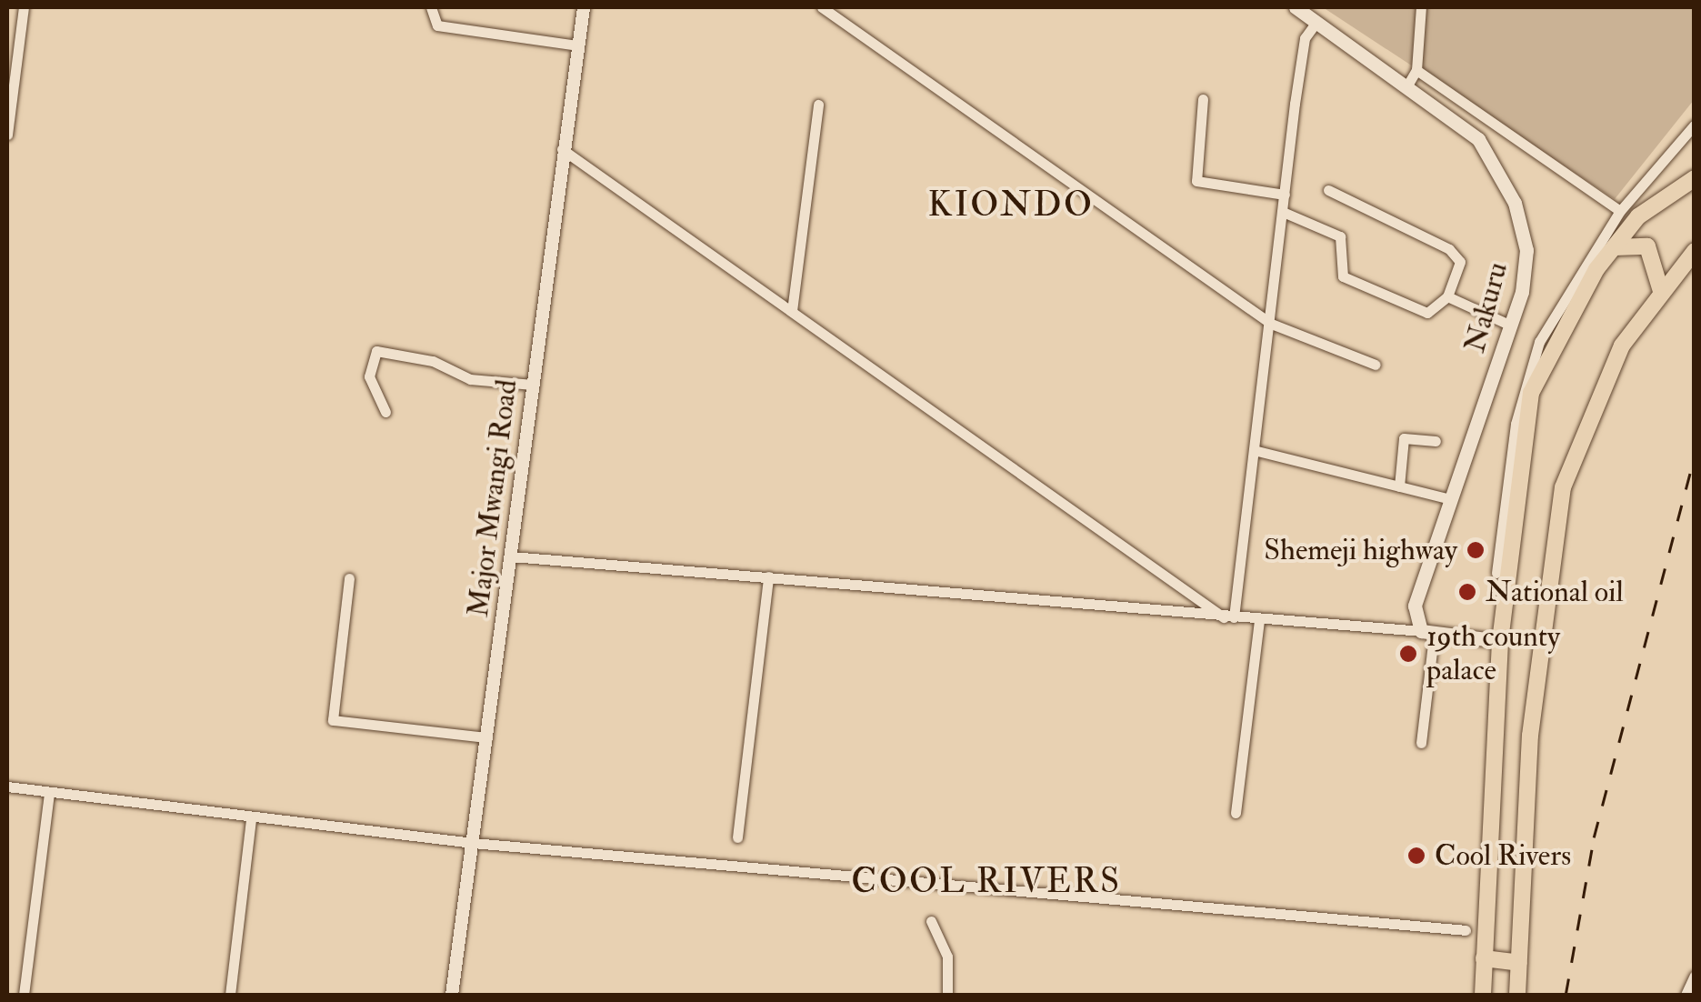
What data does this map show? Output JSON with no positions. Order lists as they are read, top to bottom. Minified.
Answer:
{"streets":{"main road":["Nakuru"],"street":["Major Mwangi Road"]},"districts":["KIONDO","COOL RIVERS"],"places":["Shemeji highway","National oil","19th county palace","Cool Rivers"]}
